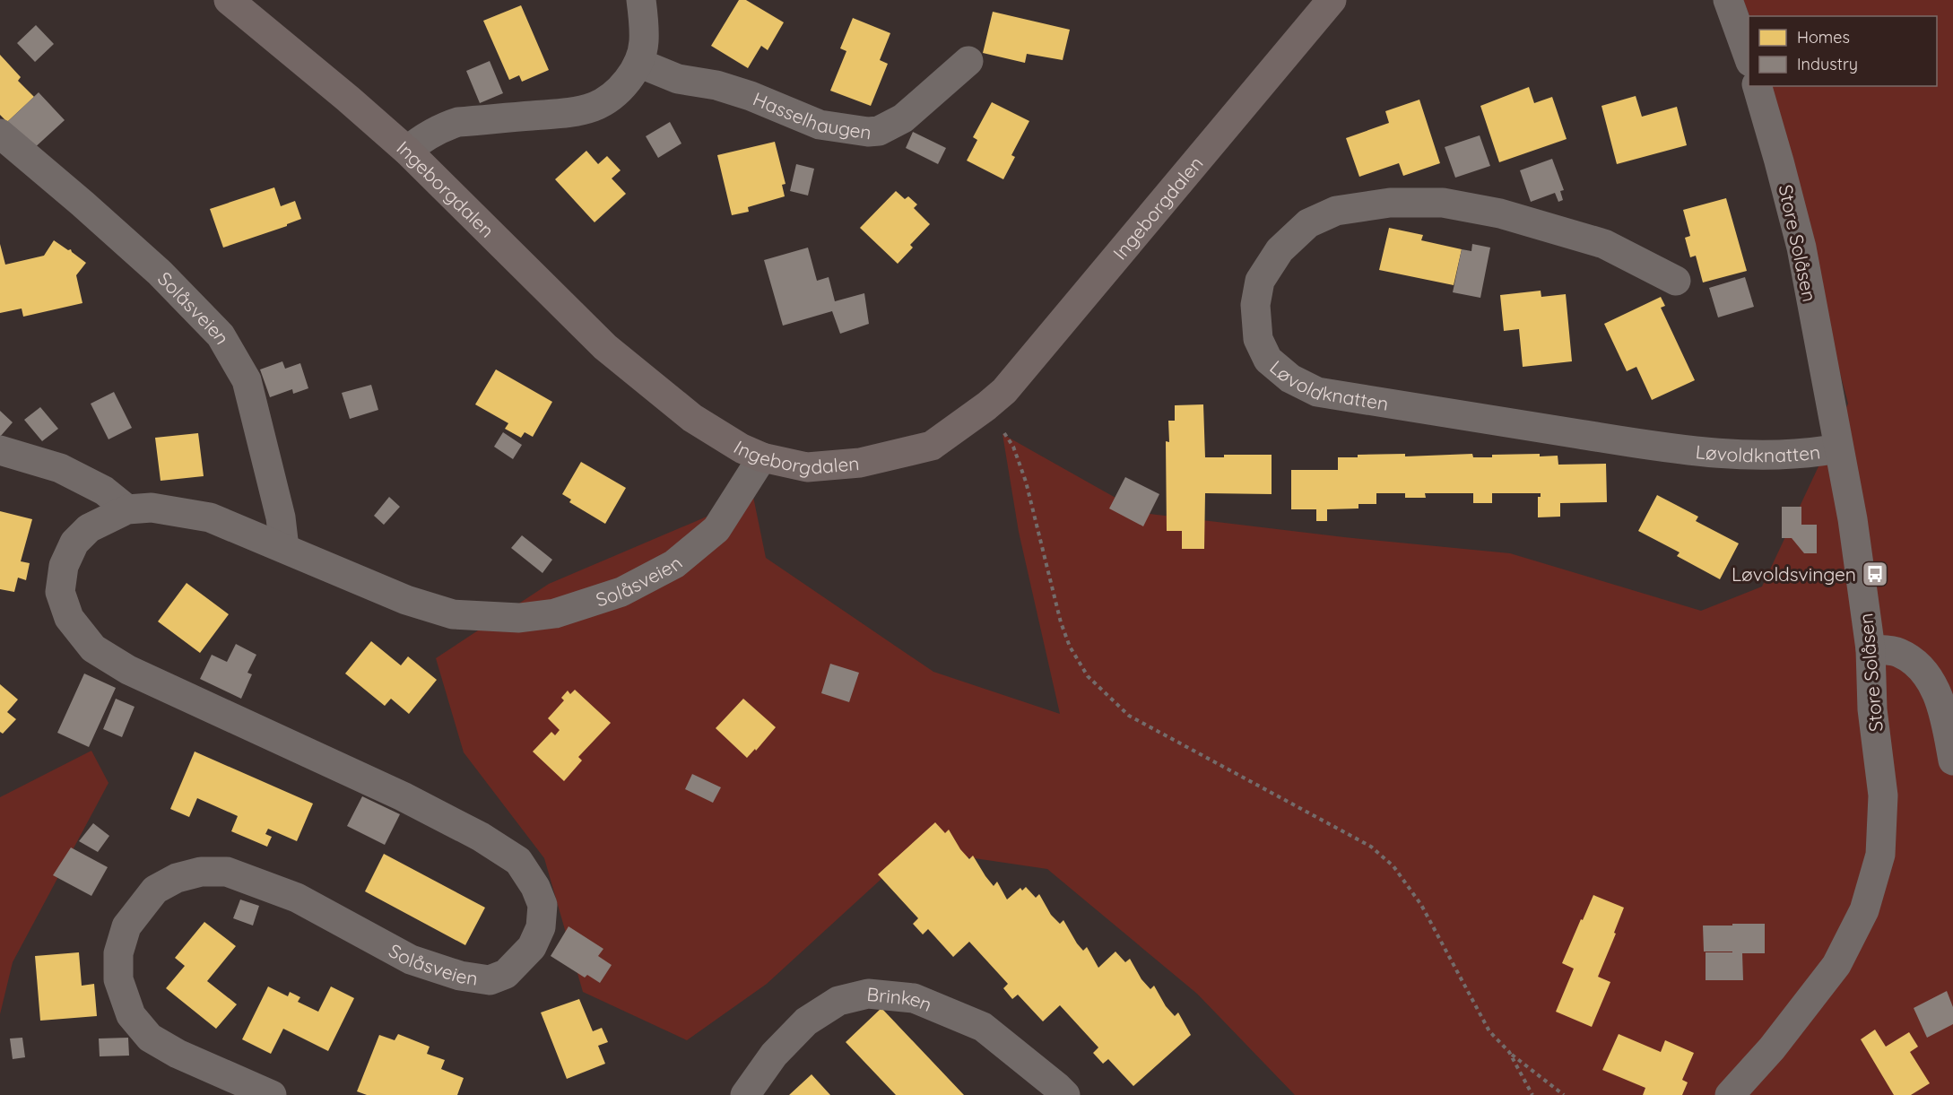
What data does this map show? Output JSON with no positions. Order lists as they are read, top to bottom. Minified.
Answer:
{"streets":{"main road":["Ingeborgdalen"],"street":["Hasselhaugen","Store Solåsen","Solåsveien","Løvoldknatten","Brinken"]},"crossings":[["Ingeborgdalen","Solåsveien"],["Store Solåsen","Løvoldknatten"]],"places":{"bus stop":["Løvoldsvingen"]},"legend":["Homes","Industry"]}
